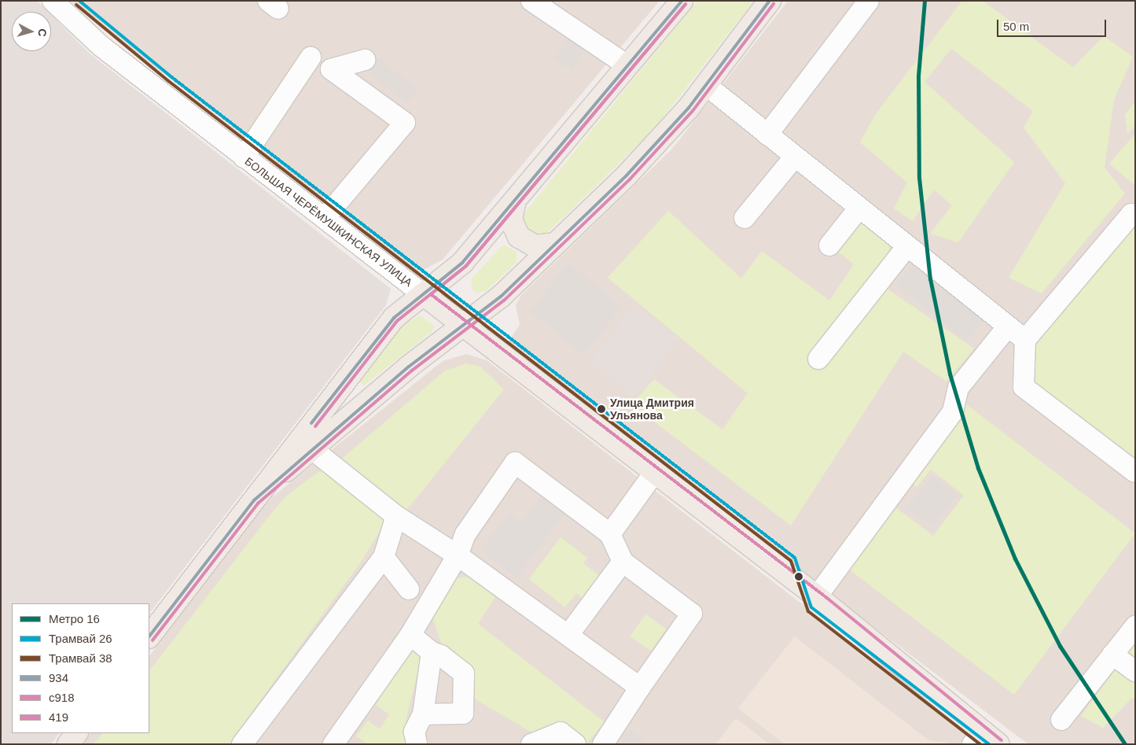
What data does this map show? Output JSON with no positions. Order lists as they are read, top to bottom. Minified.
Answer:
{"streets":{"main road":["БОЛЬШАЯ ЧЕРЁМУШКИНСКАЯ УЛИЦА"]},"places":["Улица Дмитрия Ульянова"],"lines":["metro line 16","tram line 26","transit line 934","transit line с918","transit line 419","tram line 38"],"legend":["Метро 16","Трамвай 26","Трамвай 38","934","с918","419"],"scale_bar":"50 m","north":"right"}
